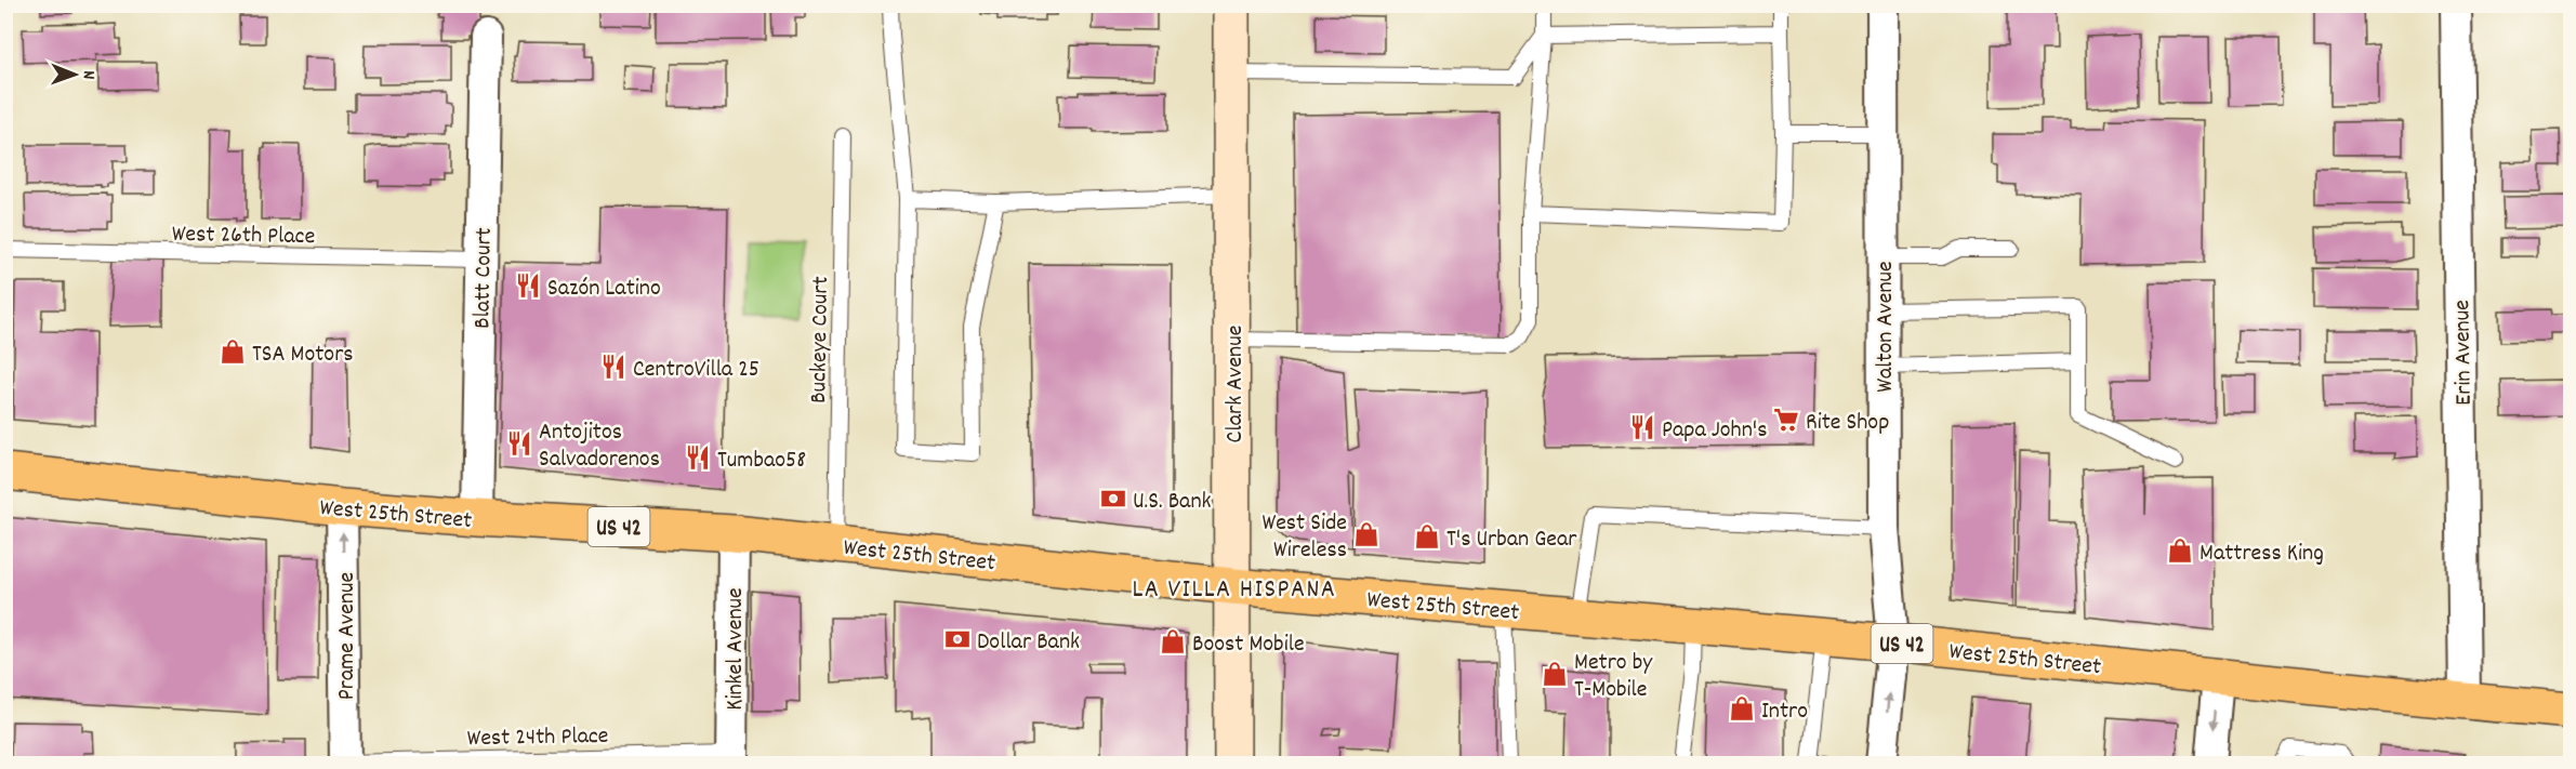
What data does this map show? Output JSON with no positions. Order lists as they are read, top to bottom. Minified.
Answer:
{"streets":{"main road":["West 25th Street","US 42"],"street":["Blatt Court","Walton Avenue","Erin Avenue","Clark Avenue","Prame Avenue","Kinkel Avenue"],"lane":["West 26th Place","Buckeye Court","West 24th Place"]},"crossings":[["West 26th Place","Blatt Court"],["Blatt Court","West 25th Street"],["Walton Avenue","West 25th Street"],["Buckeye Court","West 25th Street"],["Erin Avenue","West 25th Street"],["Clark Avenue","West 25th Street"],["West 25th Street","Prame Avenue"],["West 25th Street","Kinkel Avenue"],["Prame Avenue","West 24th Place"],["Kinkel Avenue","West 24th Place"]],"one_way":["Prame Avenue"],"districts":["LA VILLA HISPANA"],"places":{"restaurant":["Sazón Latino","CentroVilla 25","Papa John's","Antojitos Salvadorenos","Tumbao58"],"shop":["TSA Motors","West Side Wireless","T's Urban Gear","Mattress King","Boost Mobile","Metro by T-Mobile","Intro"],"supermarket":["Rite Shop"],"bank":["U.S. Bank","Dollar Bank"]},"north":"right"}
